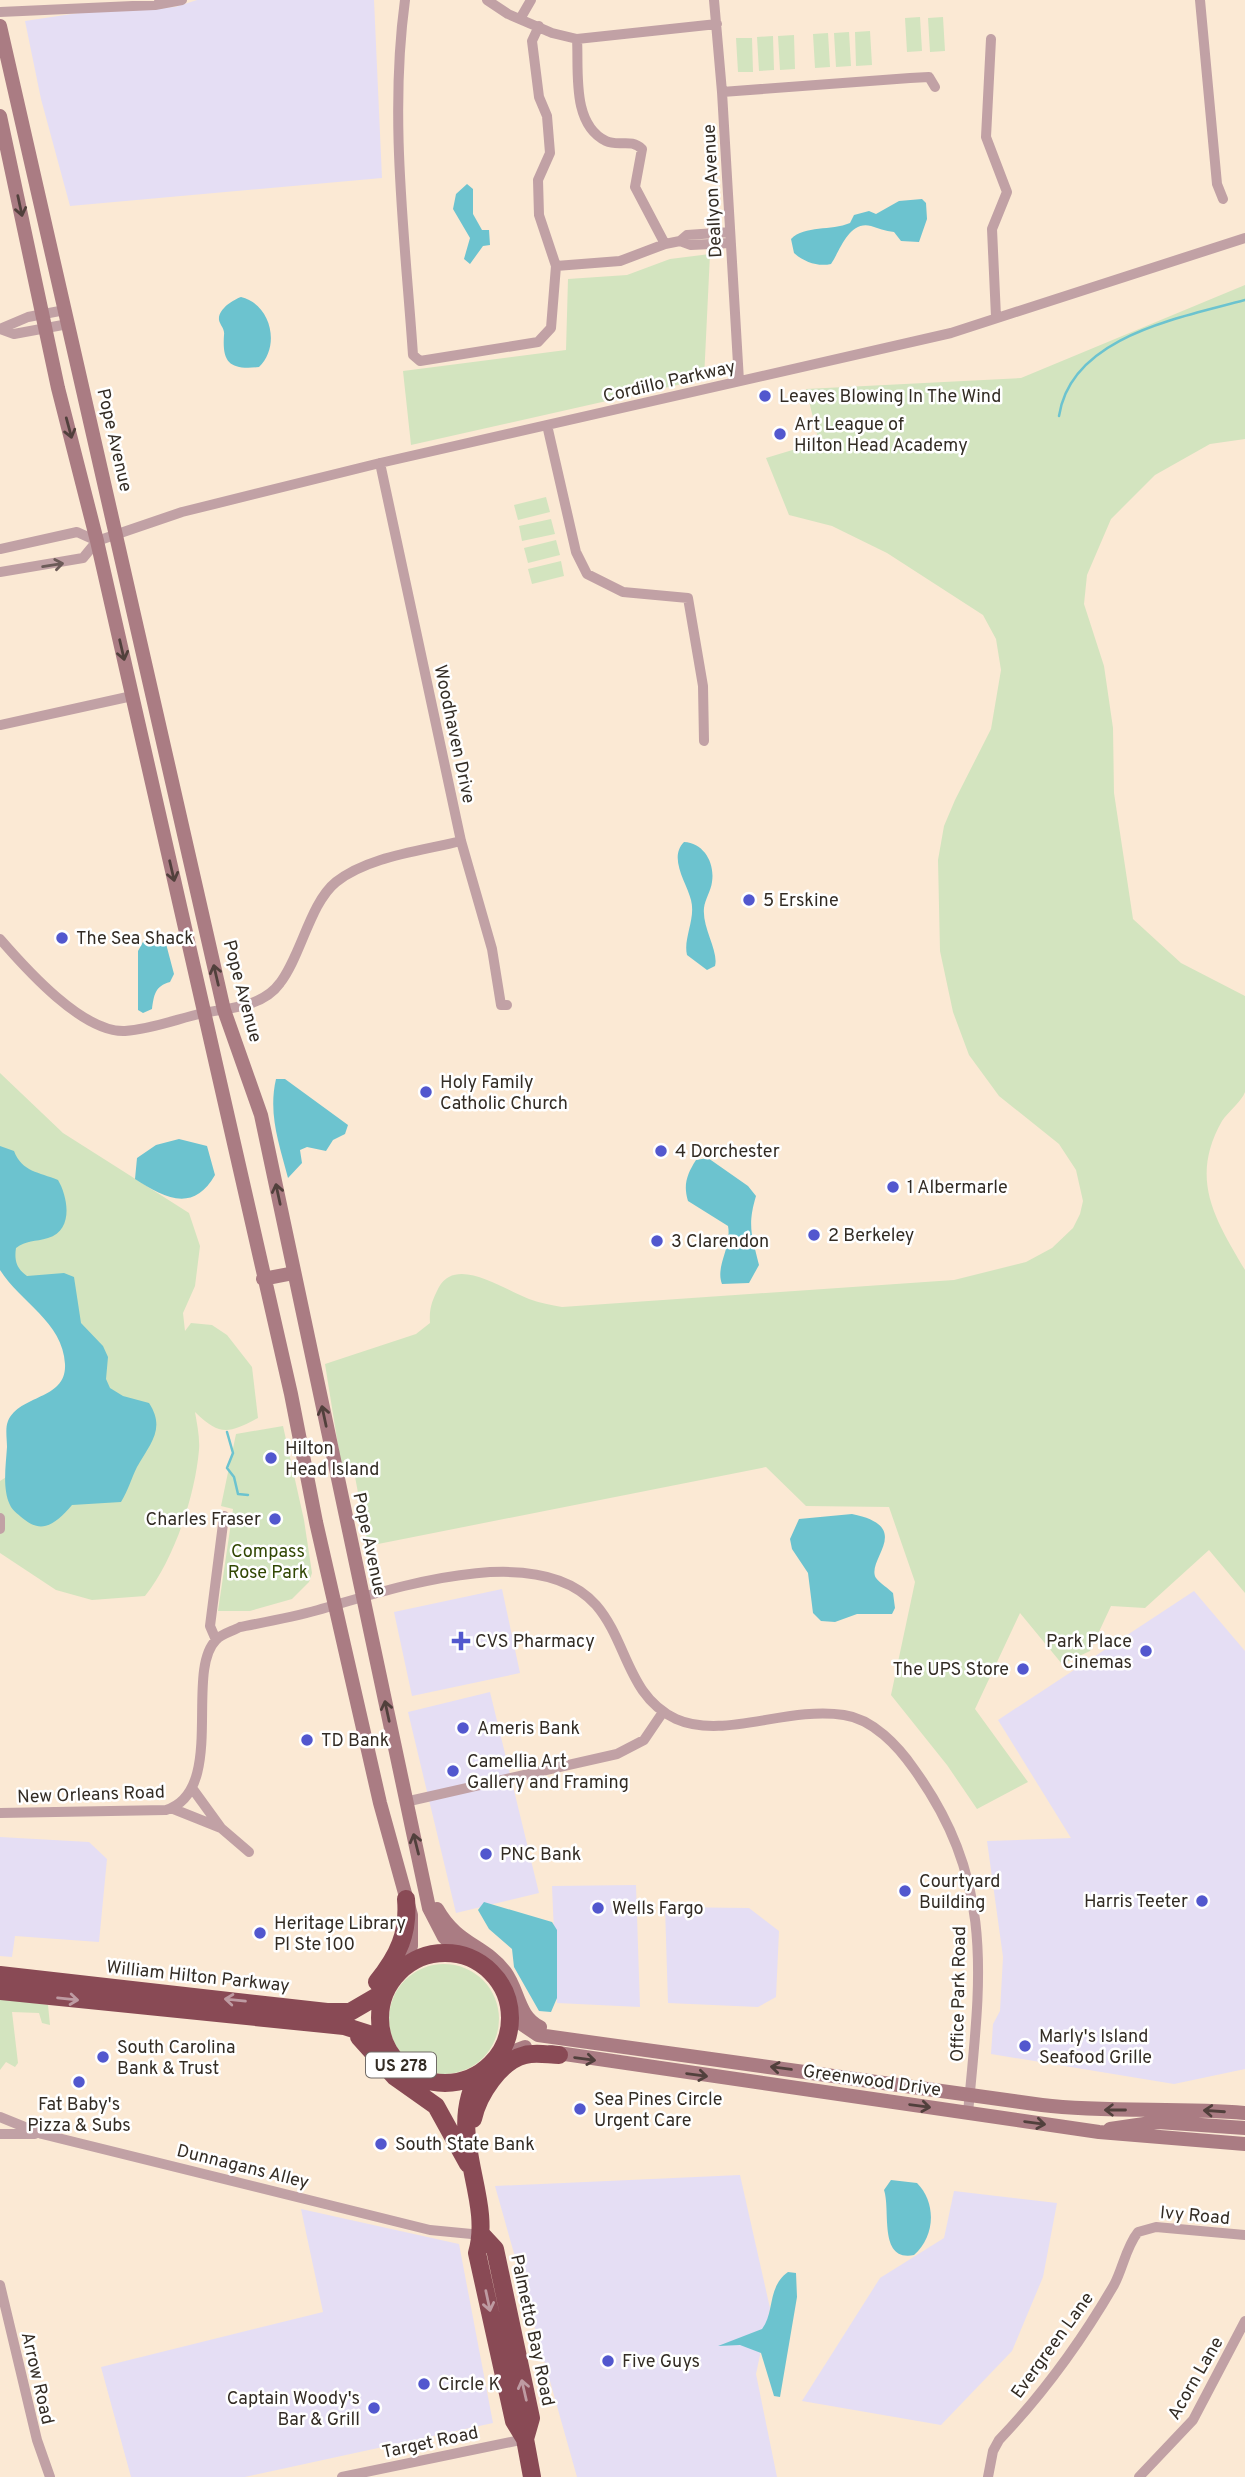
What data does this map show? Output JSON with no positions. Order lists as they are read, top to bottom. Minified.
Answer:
{"streets":{"highway":["William Hilton Parkway","US 278"],"main road":["Pope Avenue","Greenwood Drive"],"street":["Deallyon Avenue","Cordillo Parkway","Woodhaven Drive","New Orleans Road","Office Park Road","Dunnagans Alley","Ivy Road","Evergreen Lane","Arrow Road","Acorn Lane","Target Road"]},"crossings":[["Deallyon Avenue","Cordillo Parkway"],["Cordillo Parkway","Pope Avenue"],["Cordillo Parkway","Woodhaven Drive"],["Pope Avenue","William Hilton Parkway"],["Pope Avenue","Office Park Road"],["Pope Avenue","US 278"],["Pope Avenue","Greenwood Drive"],["William Hilton Parkway","US 278"],["William Hilton Parkway","Greenwood Drive"],["Office Park Road","Greenwood Drive"],["US 278","Greenwood Drive"],["US 278","Dunnagans Alley"],["US 278","Target Road"],["Ivy Road","Evergreen Lane"]],"parks":["Compass Rose Park"],"places":{"other":["Leaves Blowing In The Wind","Art League of Hilton Head Academy","5 Erskine","The Sea Shack","Holy Family Catholic Church","4 Dorchester","1 Albermarle","2 Berkeley","3 Clarendon","Hilton Head Island","Charles Fraser","Park Place Cinemas","The UPS Store","Ameris Bank","TD Bank","Camellia Art Gallery and Framing","PNC Bank","Courtyard Building","Harris Teeter","Wells Fargo","Heritage Library Pl Ste 100","Marly's Island Seafood Grille","South Carolina Bank & Trust","Fat Baby's Pizza & Subs","Sea Pines Circle Urgent Care","South State Bank","Five Guys","Circle K","Captain Woody's Bar & Grill"],"health":["CVS Pharmacy"]}}
